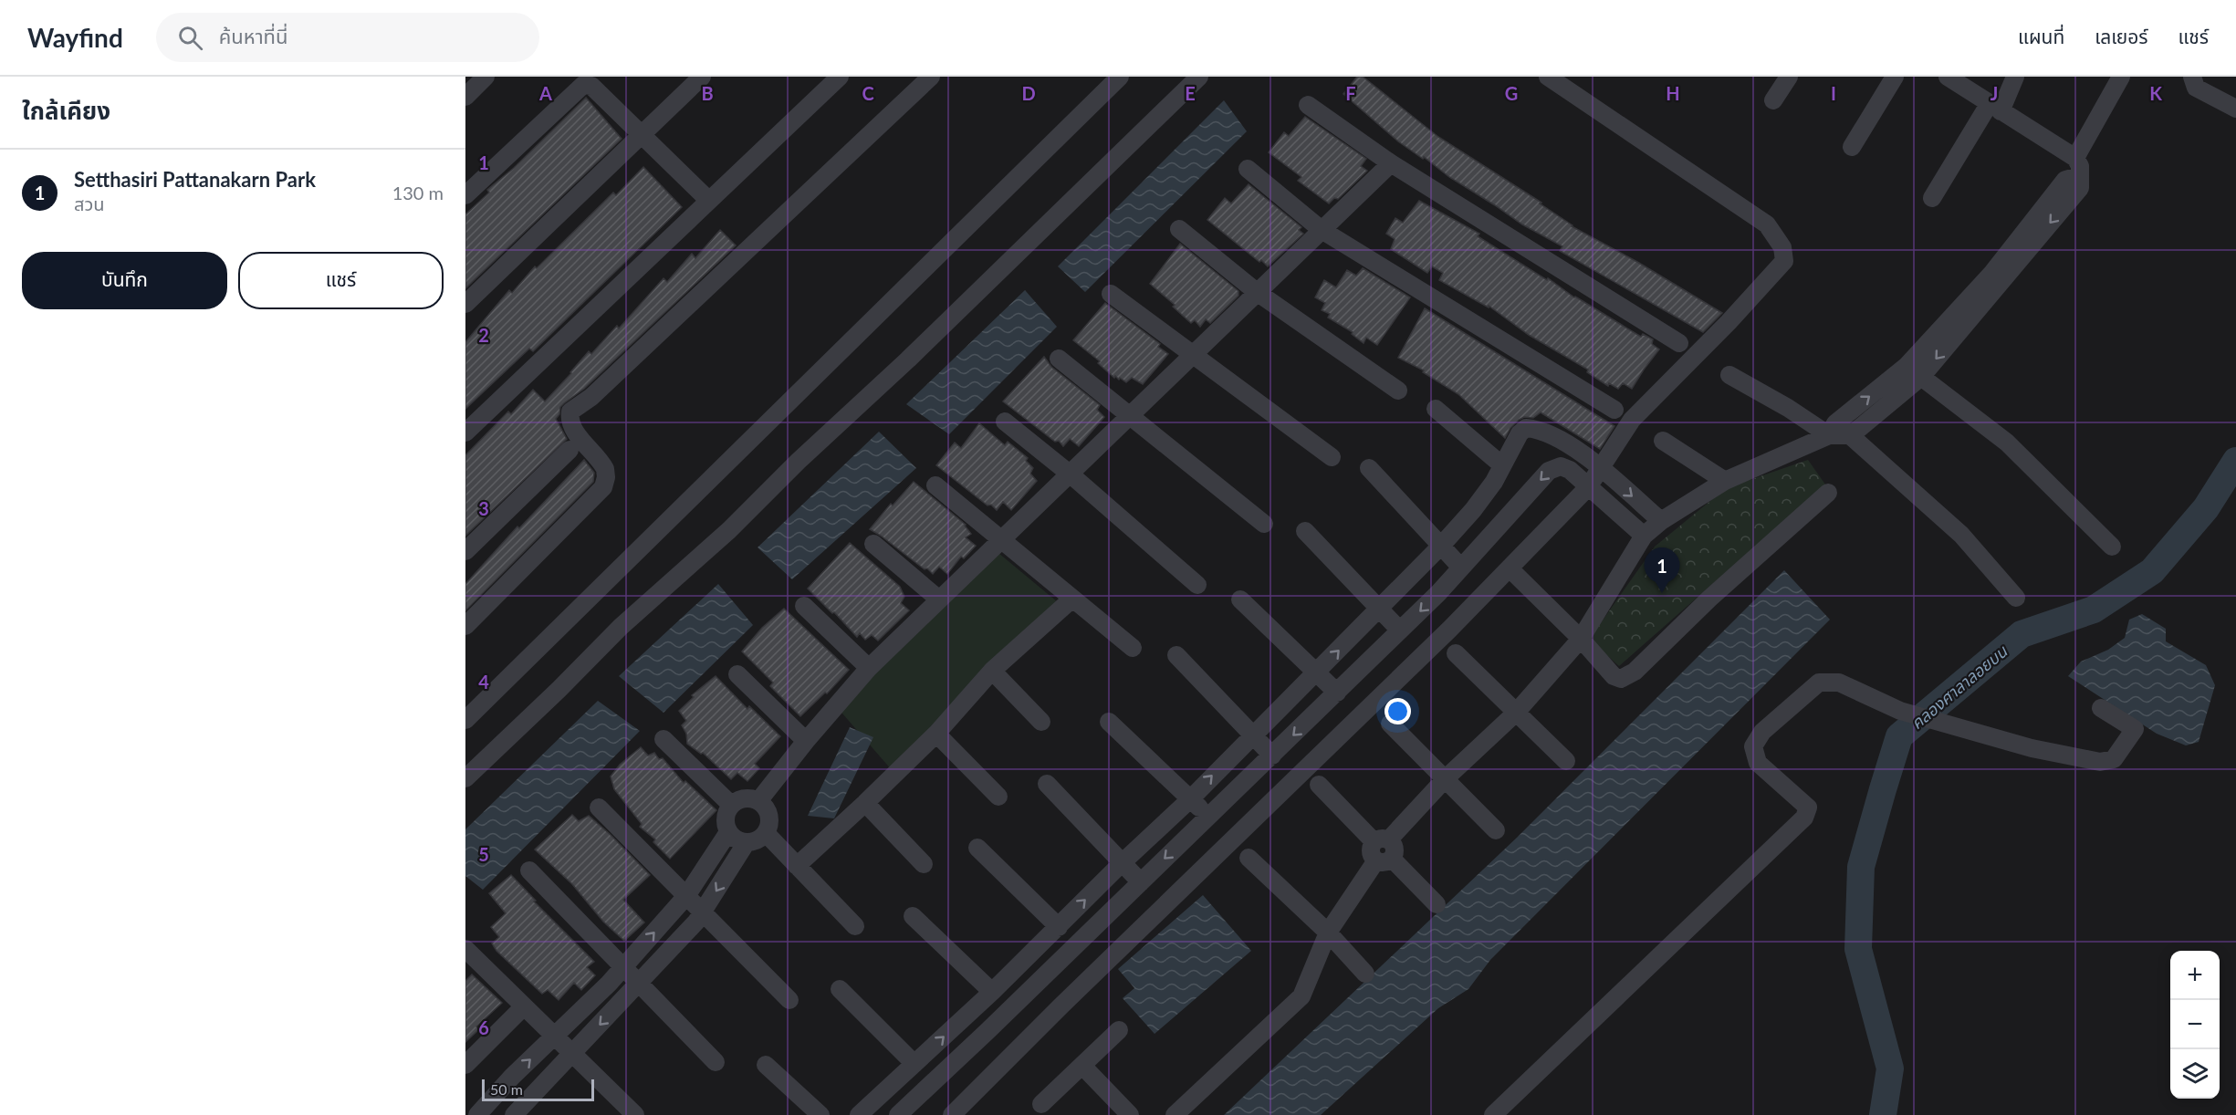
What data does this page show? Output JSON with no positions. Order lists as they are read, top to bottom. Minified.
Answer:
{"water":["คลองศาลาลอยบน"],"scale_bar":"50 m","page":{"header":"Wayfind","search":"ค้นหาที่นี่","nav":["แผนที่","เลเยอร์","แชร์"],"heading":"ใกล้เคียง","list":[{"mark":"1","name":"Setthasiri Pattanakarn Park","note":"สวน","value":"130 m"}],"buttons":["บันทึก","แชร์"],"pins":"1","map_buttons":["+","−"],"scale":"50 m"},"grid":{"columns":["A","B","C","D","E","F","G","H","I","J","K"],"rows":["1","2","3","4","5","6"]}}
